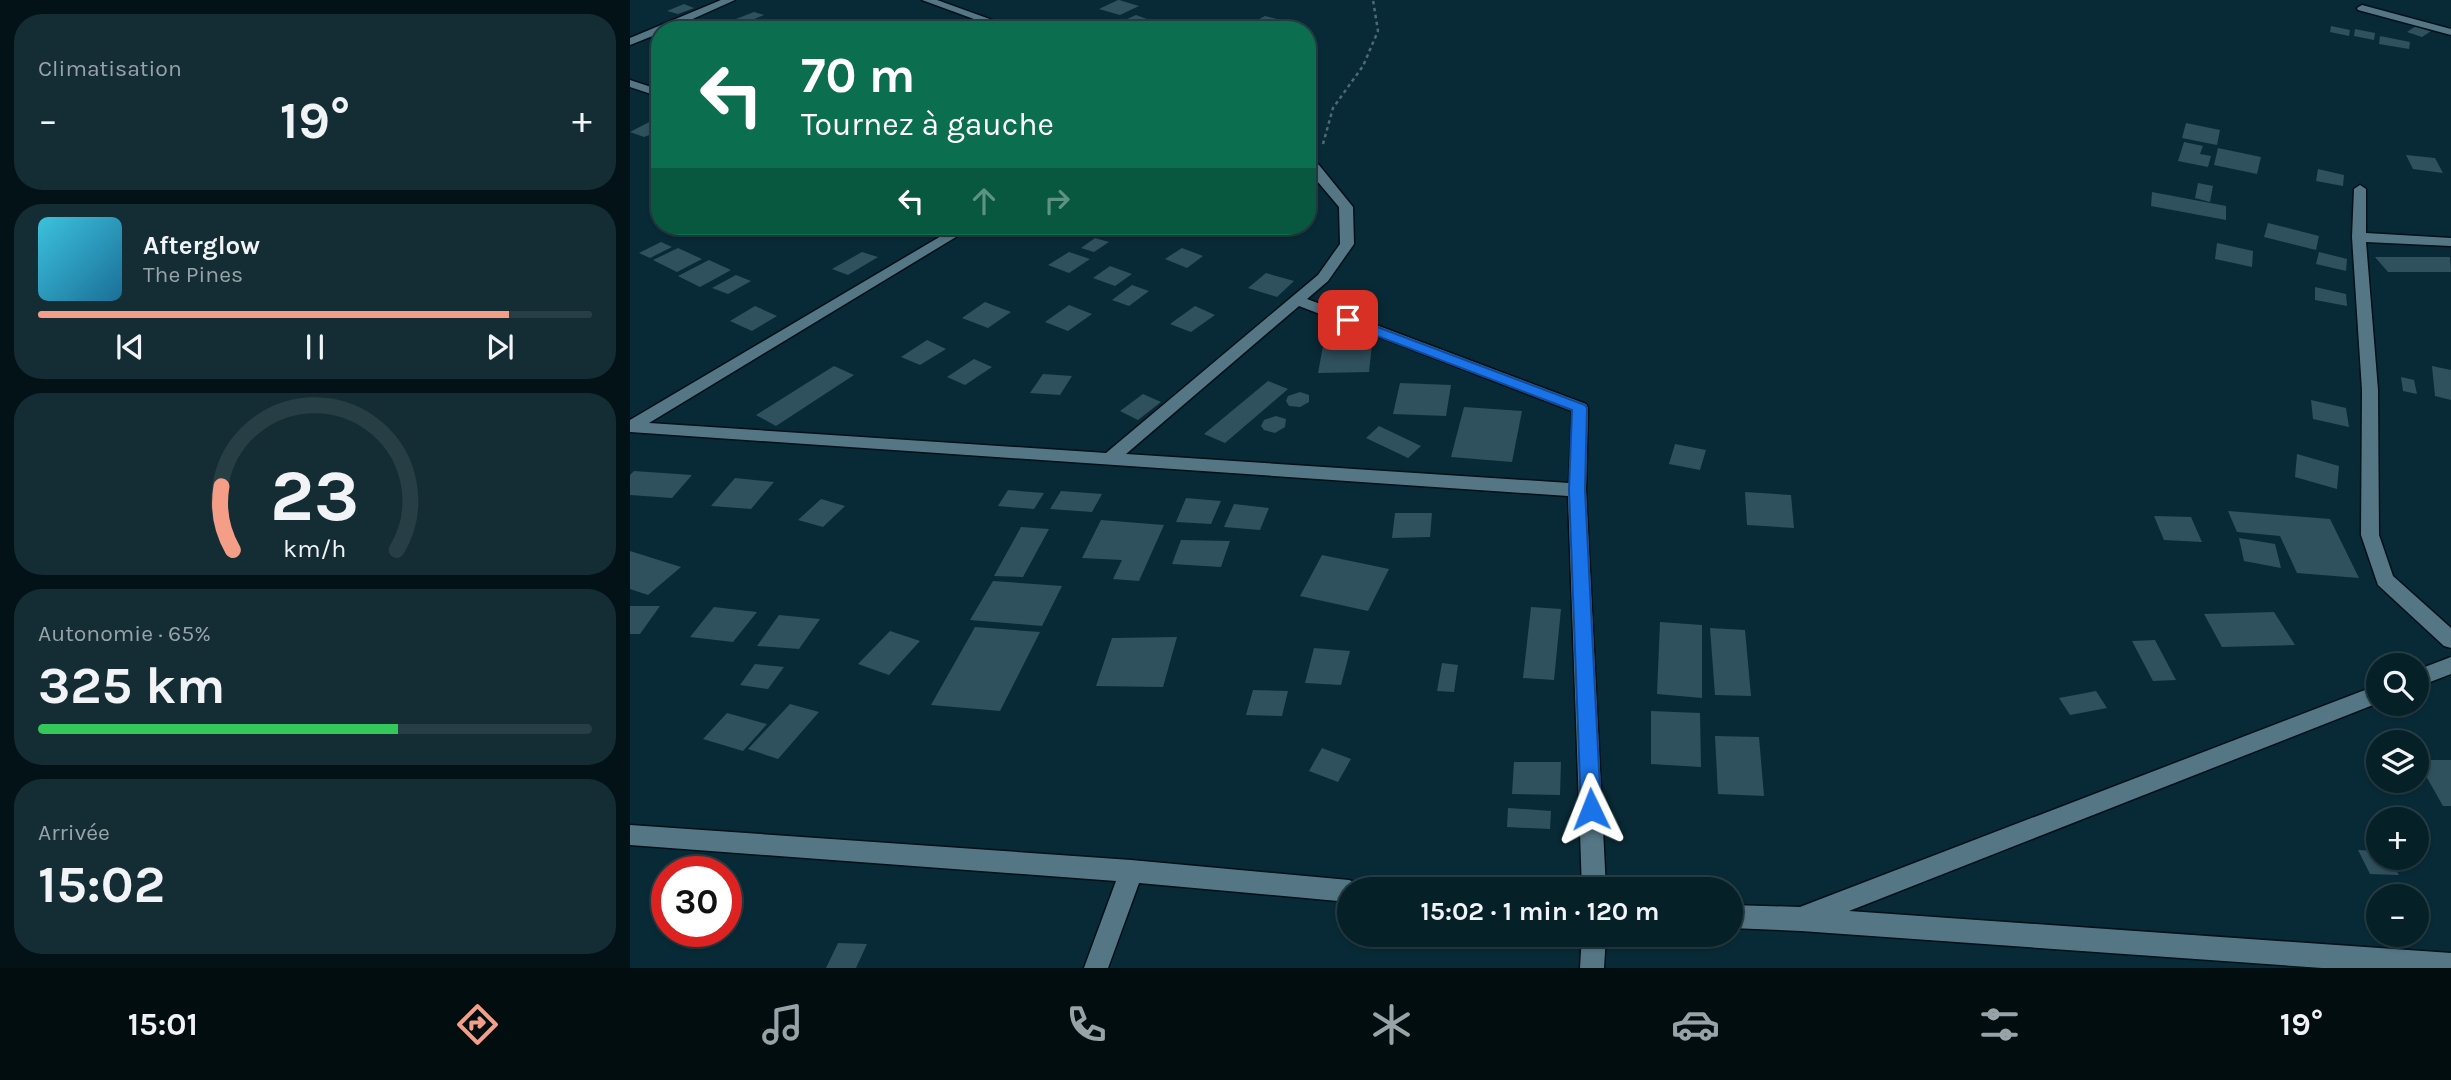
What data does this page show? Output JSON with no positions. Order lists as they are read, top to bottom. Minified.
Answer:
{"page":{"tile":["Climatisation",["Autonomie · 65%","325 km"],["Arrivée","15:02"]],"turn":["70 m","Tournez à gauche"],"heat":["−","19°","+"],"song":["Afterglow","The Pines"],"map_buttons":["+","−"],"limit":"30","trip":"15:02 · 1 min · 120 m","tabs":["15:01","19°"],"gauge":["23","km/h"]}}
